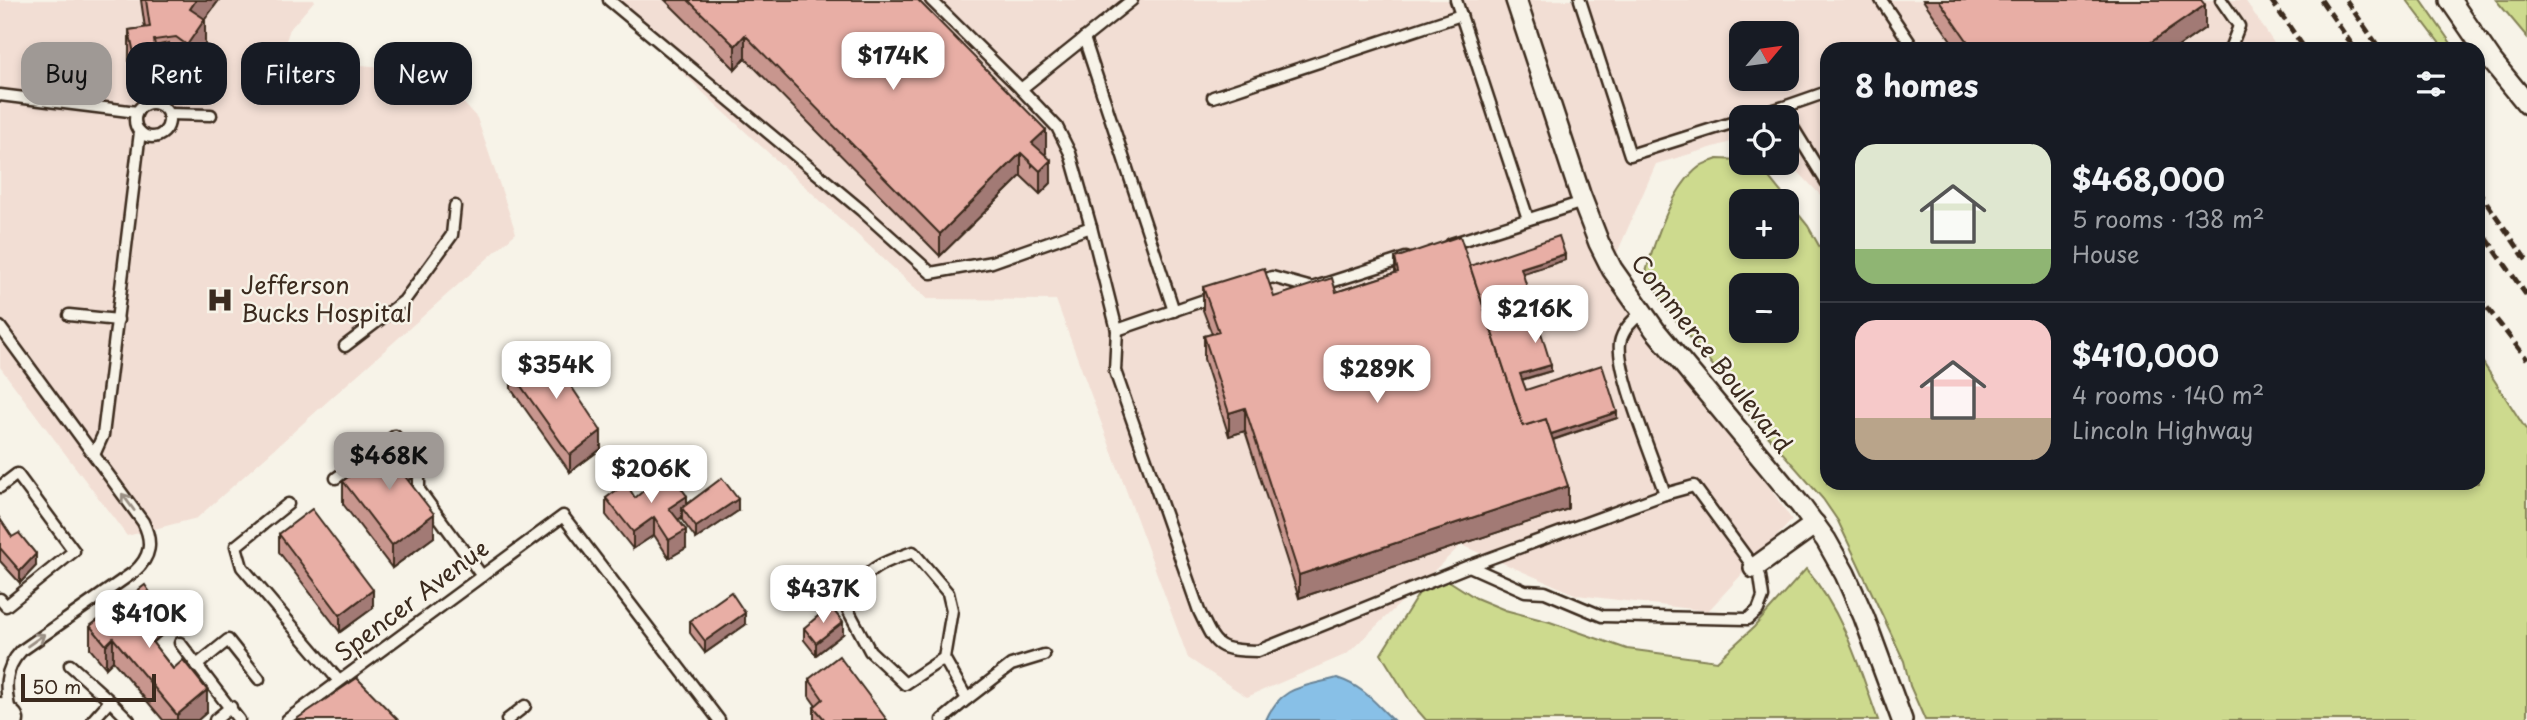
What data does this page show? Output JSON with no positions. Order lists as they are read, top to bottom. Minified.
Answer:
{"streets":{"street":["Commerce Boulevard"],"lane":["Spencer Avenue"]},"places":{"hospital":["Jefferson Bucks Hospital"]},"scale_bar":"50 m","north":"top right","page":{"map_buttons":["+","−"],"price":["$174K","$216K","$354K","$289K","$468K","$206K","$437K","$410K"],"chip":["Buy","Rent","Filters","New"],"heading":"8 homes","list":[{"name":"$468,000","note":"5 rooms · 138 m² · House"},{"name":"$410,000","note":"4 rooms · 140 m² · Lincoln Highway"}],"scale":"50 m"}}
